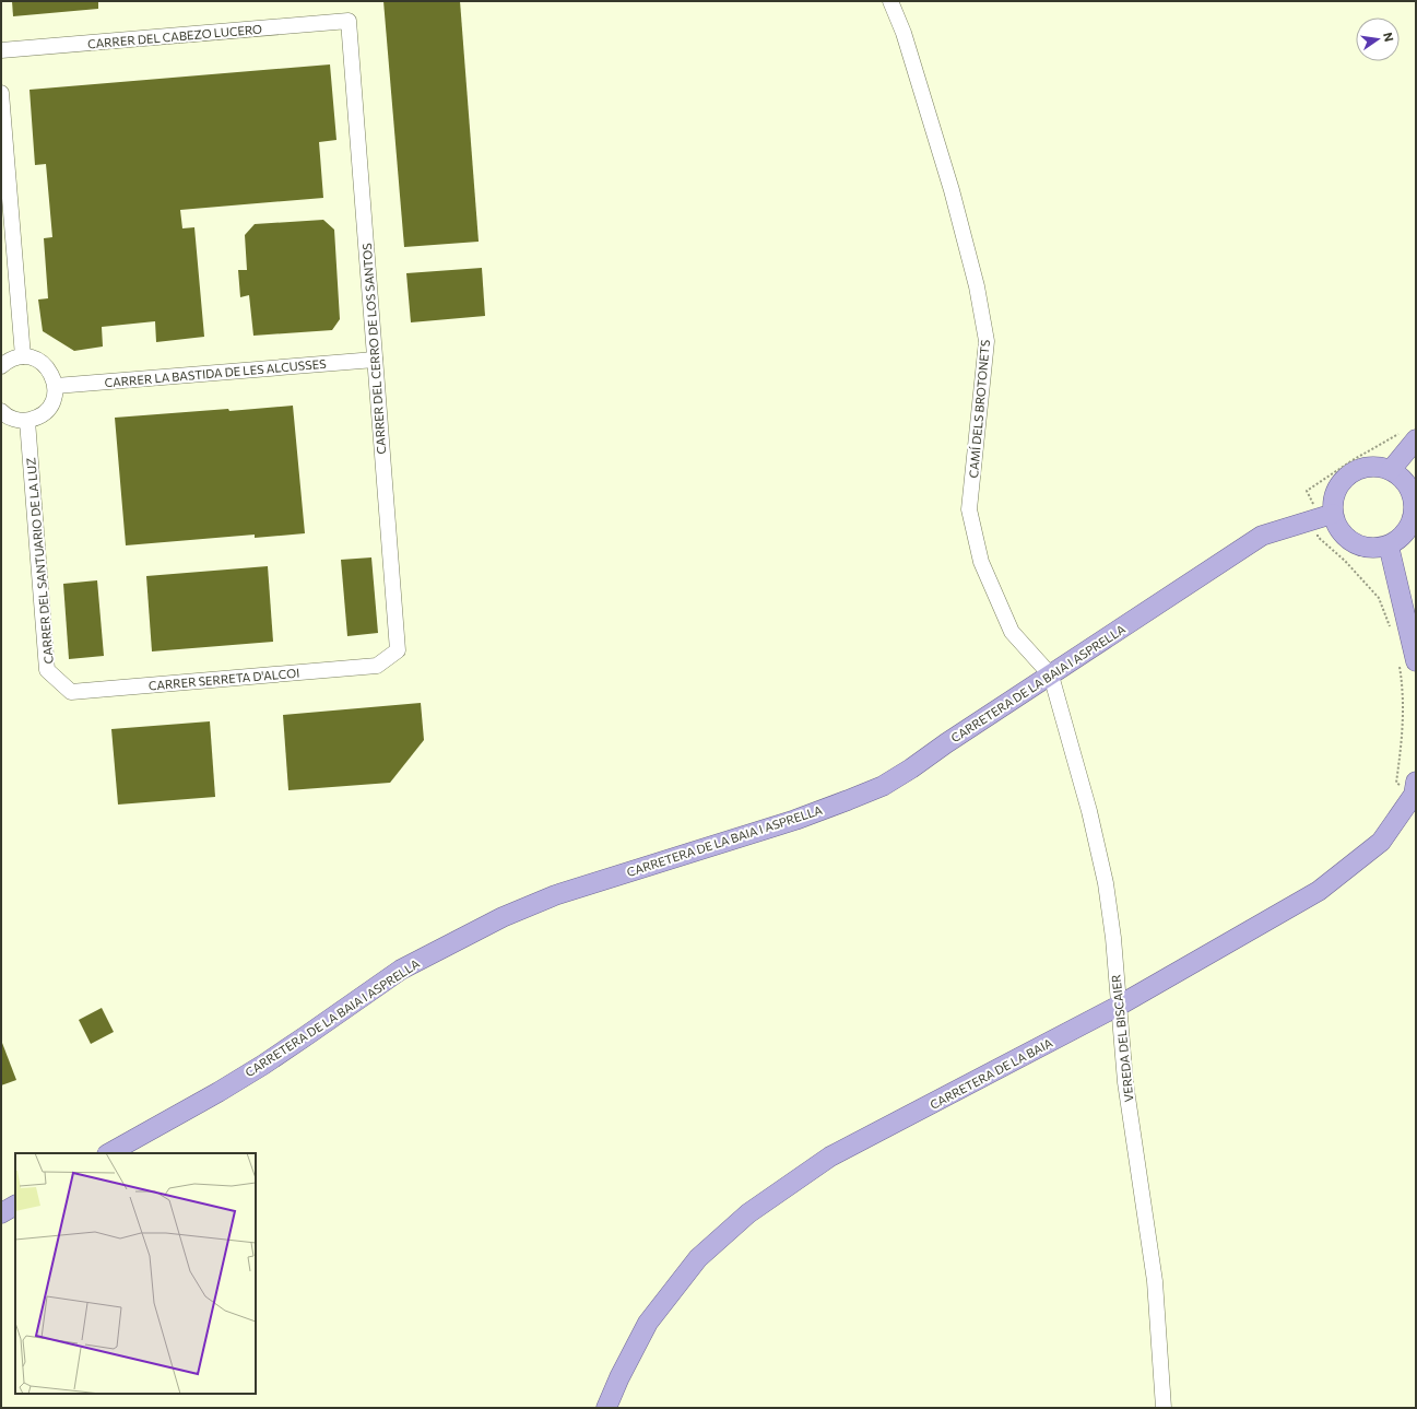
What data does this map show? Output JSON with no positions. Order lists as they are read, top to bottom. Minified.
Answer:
{"streets":{"main road":["CARRETERA DE LA BAIA I ASPRELLA","CARRETERA DE LA BAIA"],"street":["CARRER DEL CABEZO LUCERO","CARRER DEL CERRO DE LOS SANTOS","CARRER LA BASTIDA DE LES ALCUSSES","CAMÍ DELS BROTONETS","CARRER DEL SANTUARIO DE LA LUZ","CARRER SERRETA D'ALCOI","VEREDA DEL BISCAIER"]},"crossings":[["CARRER DEL CABEZO LUCERO","CARRER DEL CERRO DE LOS SANTOS"],["CARRER DEL CERRO DE LOS SANTOS","CARRER LA BASTIDA DE LES ALCUSSES"],["CARRER DEL CERRO DE LOS SANTOS","CARRER SERRETA D'ALCOI"],["CAMÍ DELS BROTONETS","CARRETERA DE LA BAIA I ASPRELLA"],["CAMÍ DELS BROTONETS","VEREDA DEL BISCAIER"],["CARRER DEL SANTUARIO DE LA LUZ","CARRER SERRETA D'ALCOI"],["CARRETERA DE LA BAIA I ASPRELLA","VEREDA DEL BISCAIER"],["VEREDA DEL BISCAIER","CARRETERA DE LA BAIA"]],"north":"right"}
